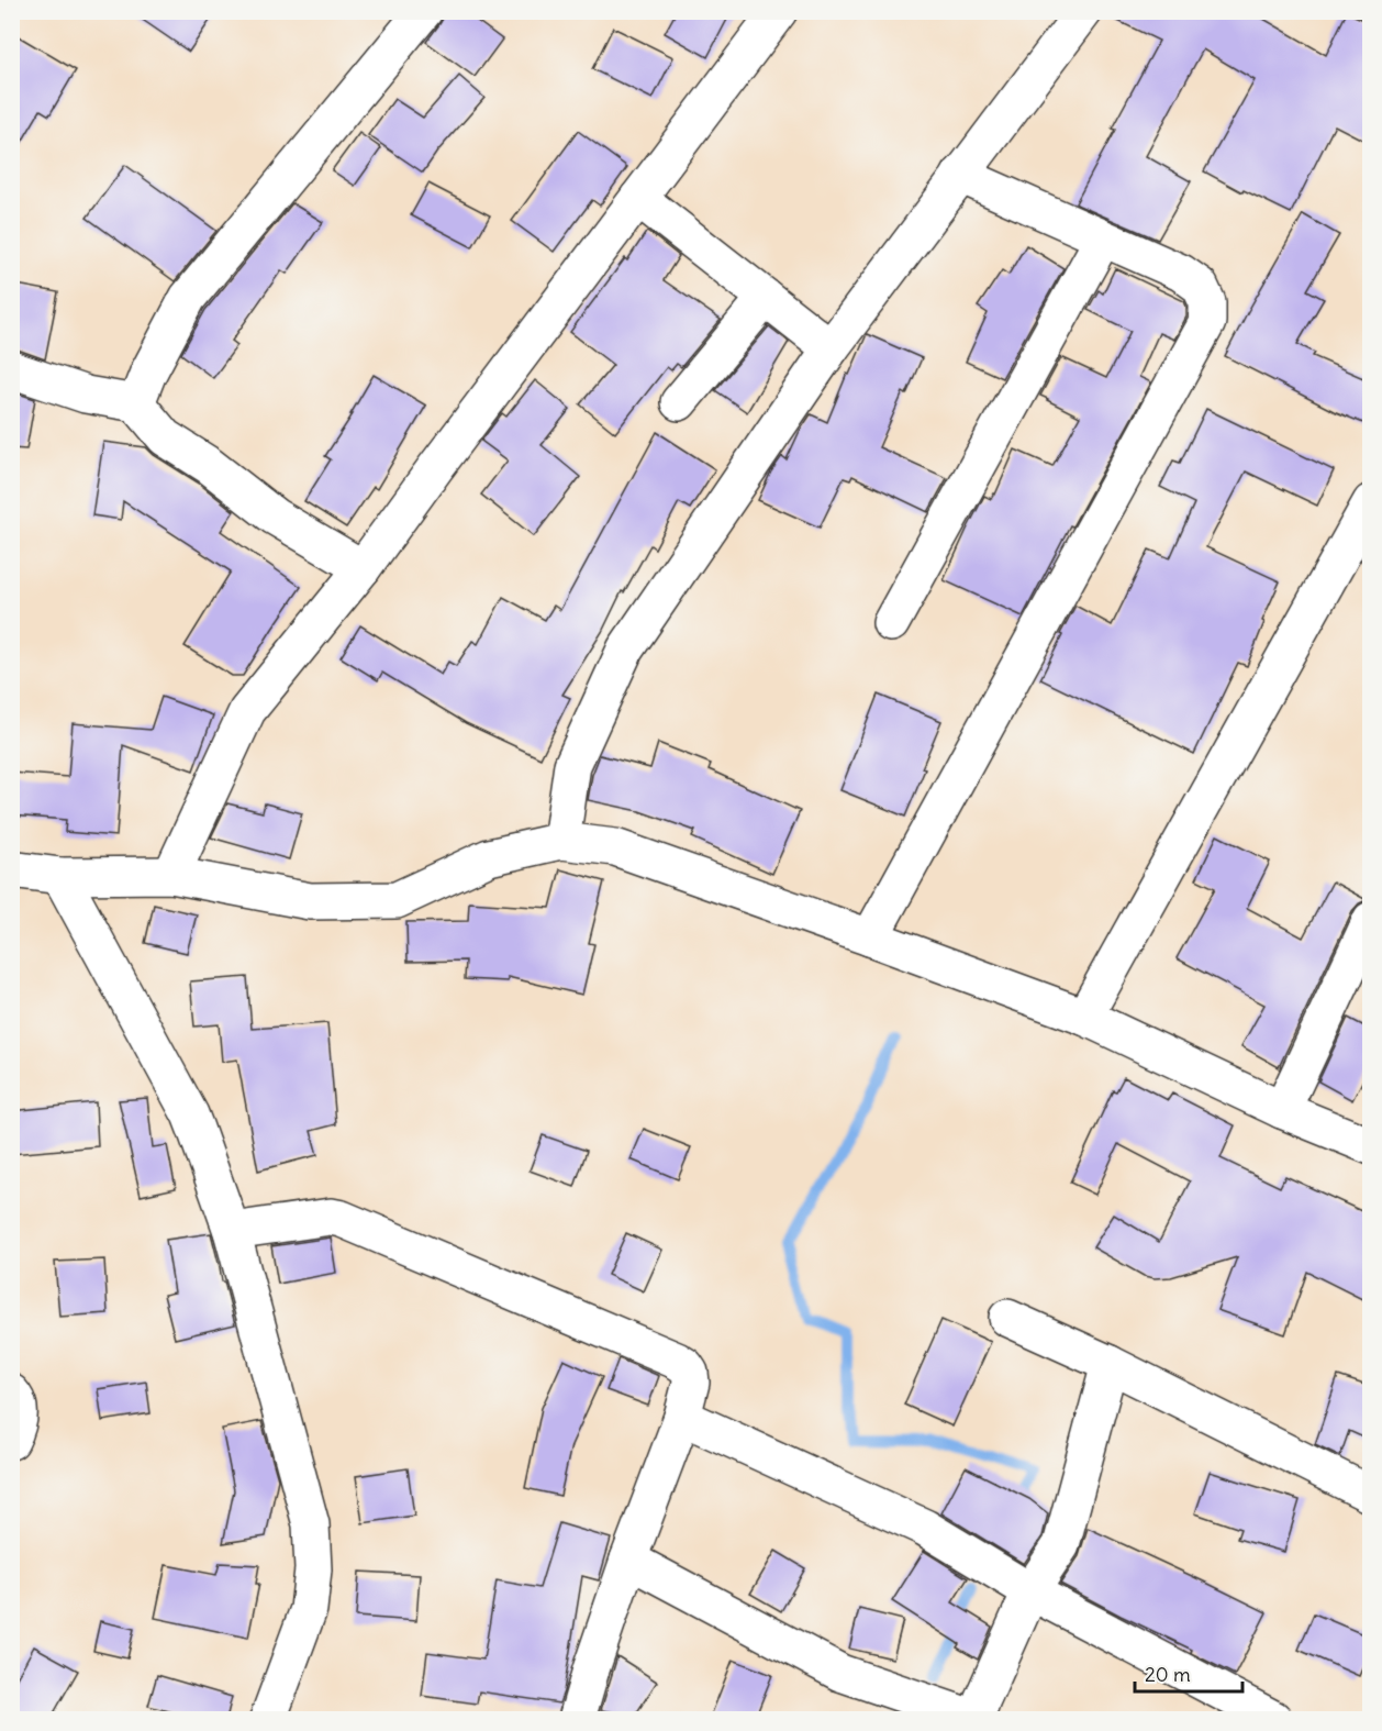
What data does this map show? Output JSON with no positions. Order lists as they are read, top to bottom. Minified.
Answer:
{"scale_bar":"20 m"}
